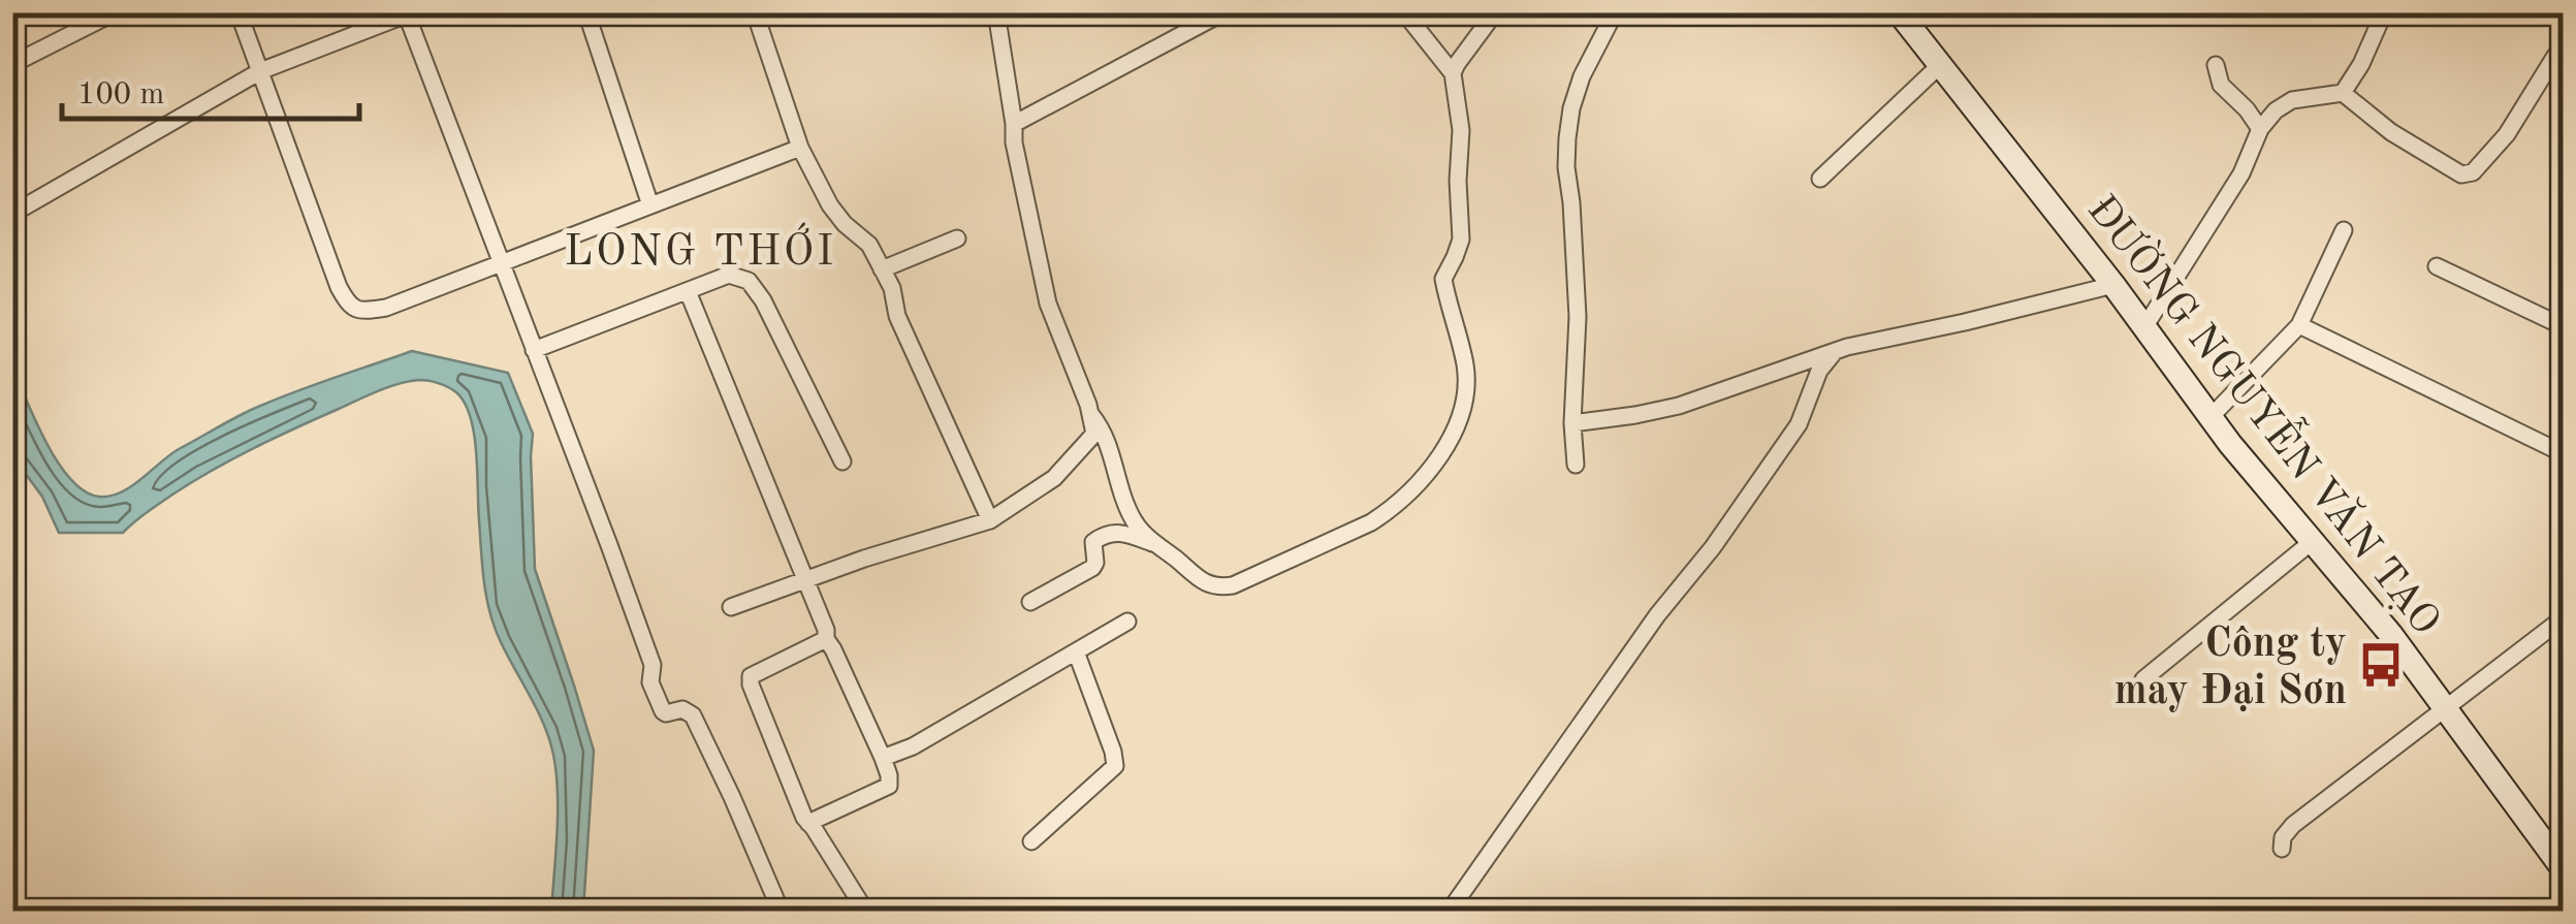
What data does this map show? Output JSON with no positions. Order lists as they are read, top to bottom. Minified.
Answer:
{"streets":{"main road":["ĐƯỜNG NGUYỄN VĂN TẠO"]},"districts":["LONG THỚI"],"places":{"bus stop":["Công ty may Đại Sơn"]},"scale_bar":"100 m"}
